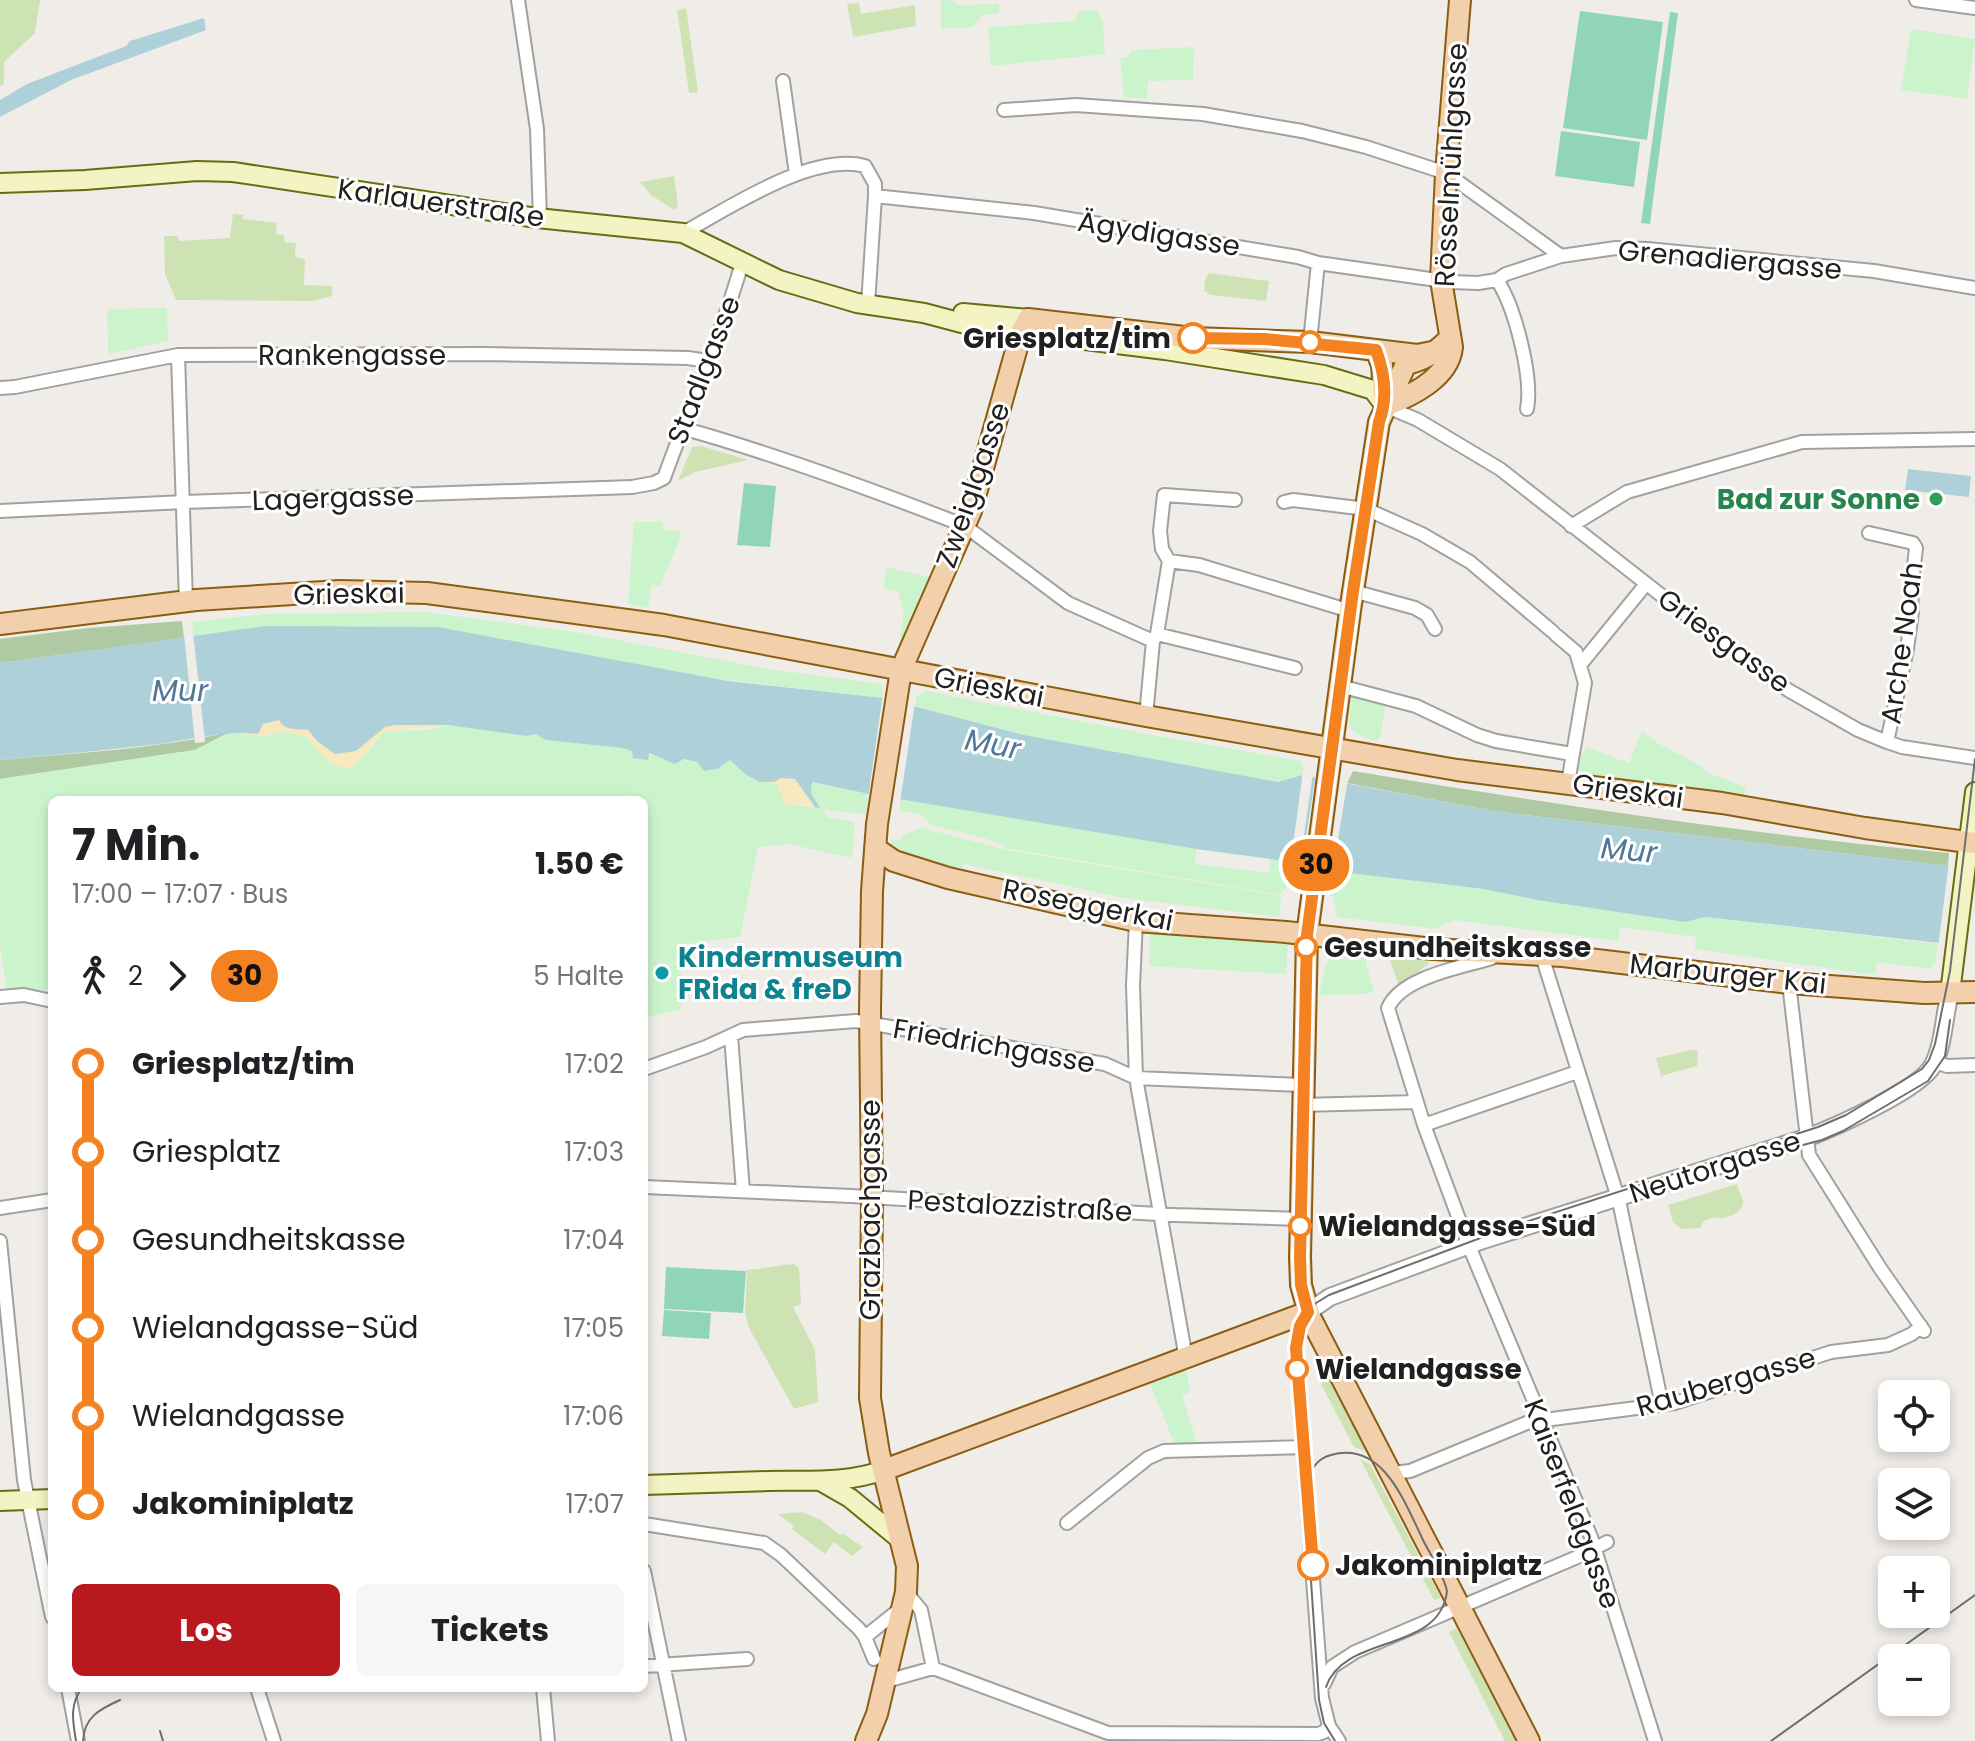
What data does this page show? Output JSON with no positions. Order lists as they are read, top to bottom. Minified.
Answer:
{"streets":{"main road":["Rösselmühlgasse","Karlauerstraße","Zweiglgasse","Grieskai","Roseggerkai","Marburger Kai","Grazbachgasse"],"street":["Ägydigasse","Grenadiergasse","Rankengasse","Stadlgasse","Lagergasse","Griesgasse","Arche Noah","Friedrichgasse","Neutorgasse","Pestalozzistraße","Raubergasse","Kaiserfeldgasse"]},"crossings":[["Rösselmühlgasse","Ägydigasse"],["Rösselmühlgasse","Grenadiergasse"],["Karlauerstraße","Stadlgasse"],["Ägydigasse","Grenadiergasse"],["Rankengasse","Stadlgasse"],["Stadlgasse","Lagergasse"],["Zweiglgasse","Grieskai"],["Zweiglgasse","Grazbachgasse"],["Griesgasse","Arche Noah"],["Roseggerkai","Marburger Kai"],["Roseggerkai","Grazbachgasse"],["Friedrichgasse","Grazbachgasse"],["Friedrichgasse","Kaiserfeldgasse"],["Neutorgasse","Raubergasse"],["Neutorgasse","Kaiserfeldgasse"],["Pestalozzistraße","Grazbachgasse"],["Raubergasse","Kaiserfeldgasse"]],"water":["Mur"],"places":["Griesplatz/tim","Bad zur Sonne","Gesundheitskasse","Kindermuseum FRida & freD","Wielandgasse-Süd","Wielandgasse","Jakominiplatz"],"lines":["bus line 30"],"page":{"on_map":"30","heading":["7 Min.","17:00 – 17:07 · Bus","1.50 €"],"legs":["2","30","5 Halte"],"list":[{"name":"Griesplatz/tim","value":"17:02"},{"name":"Griesplatz","value":"17:03"},{"name":"Gesundheitskasse","value":"17:04"},{"name":"Wielandgasse-Süd","value":"17:05"},{"name":"Wielandgasse","value":"17:06"},{"name":"Jakominiplatz","value":"17:07"}],"map_buttons":["+","−"],"buttons":["Los","Tickets"]}}
